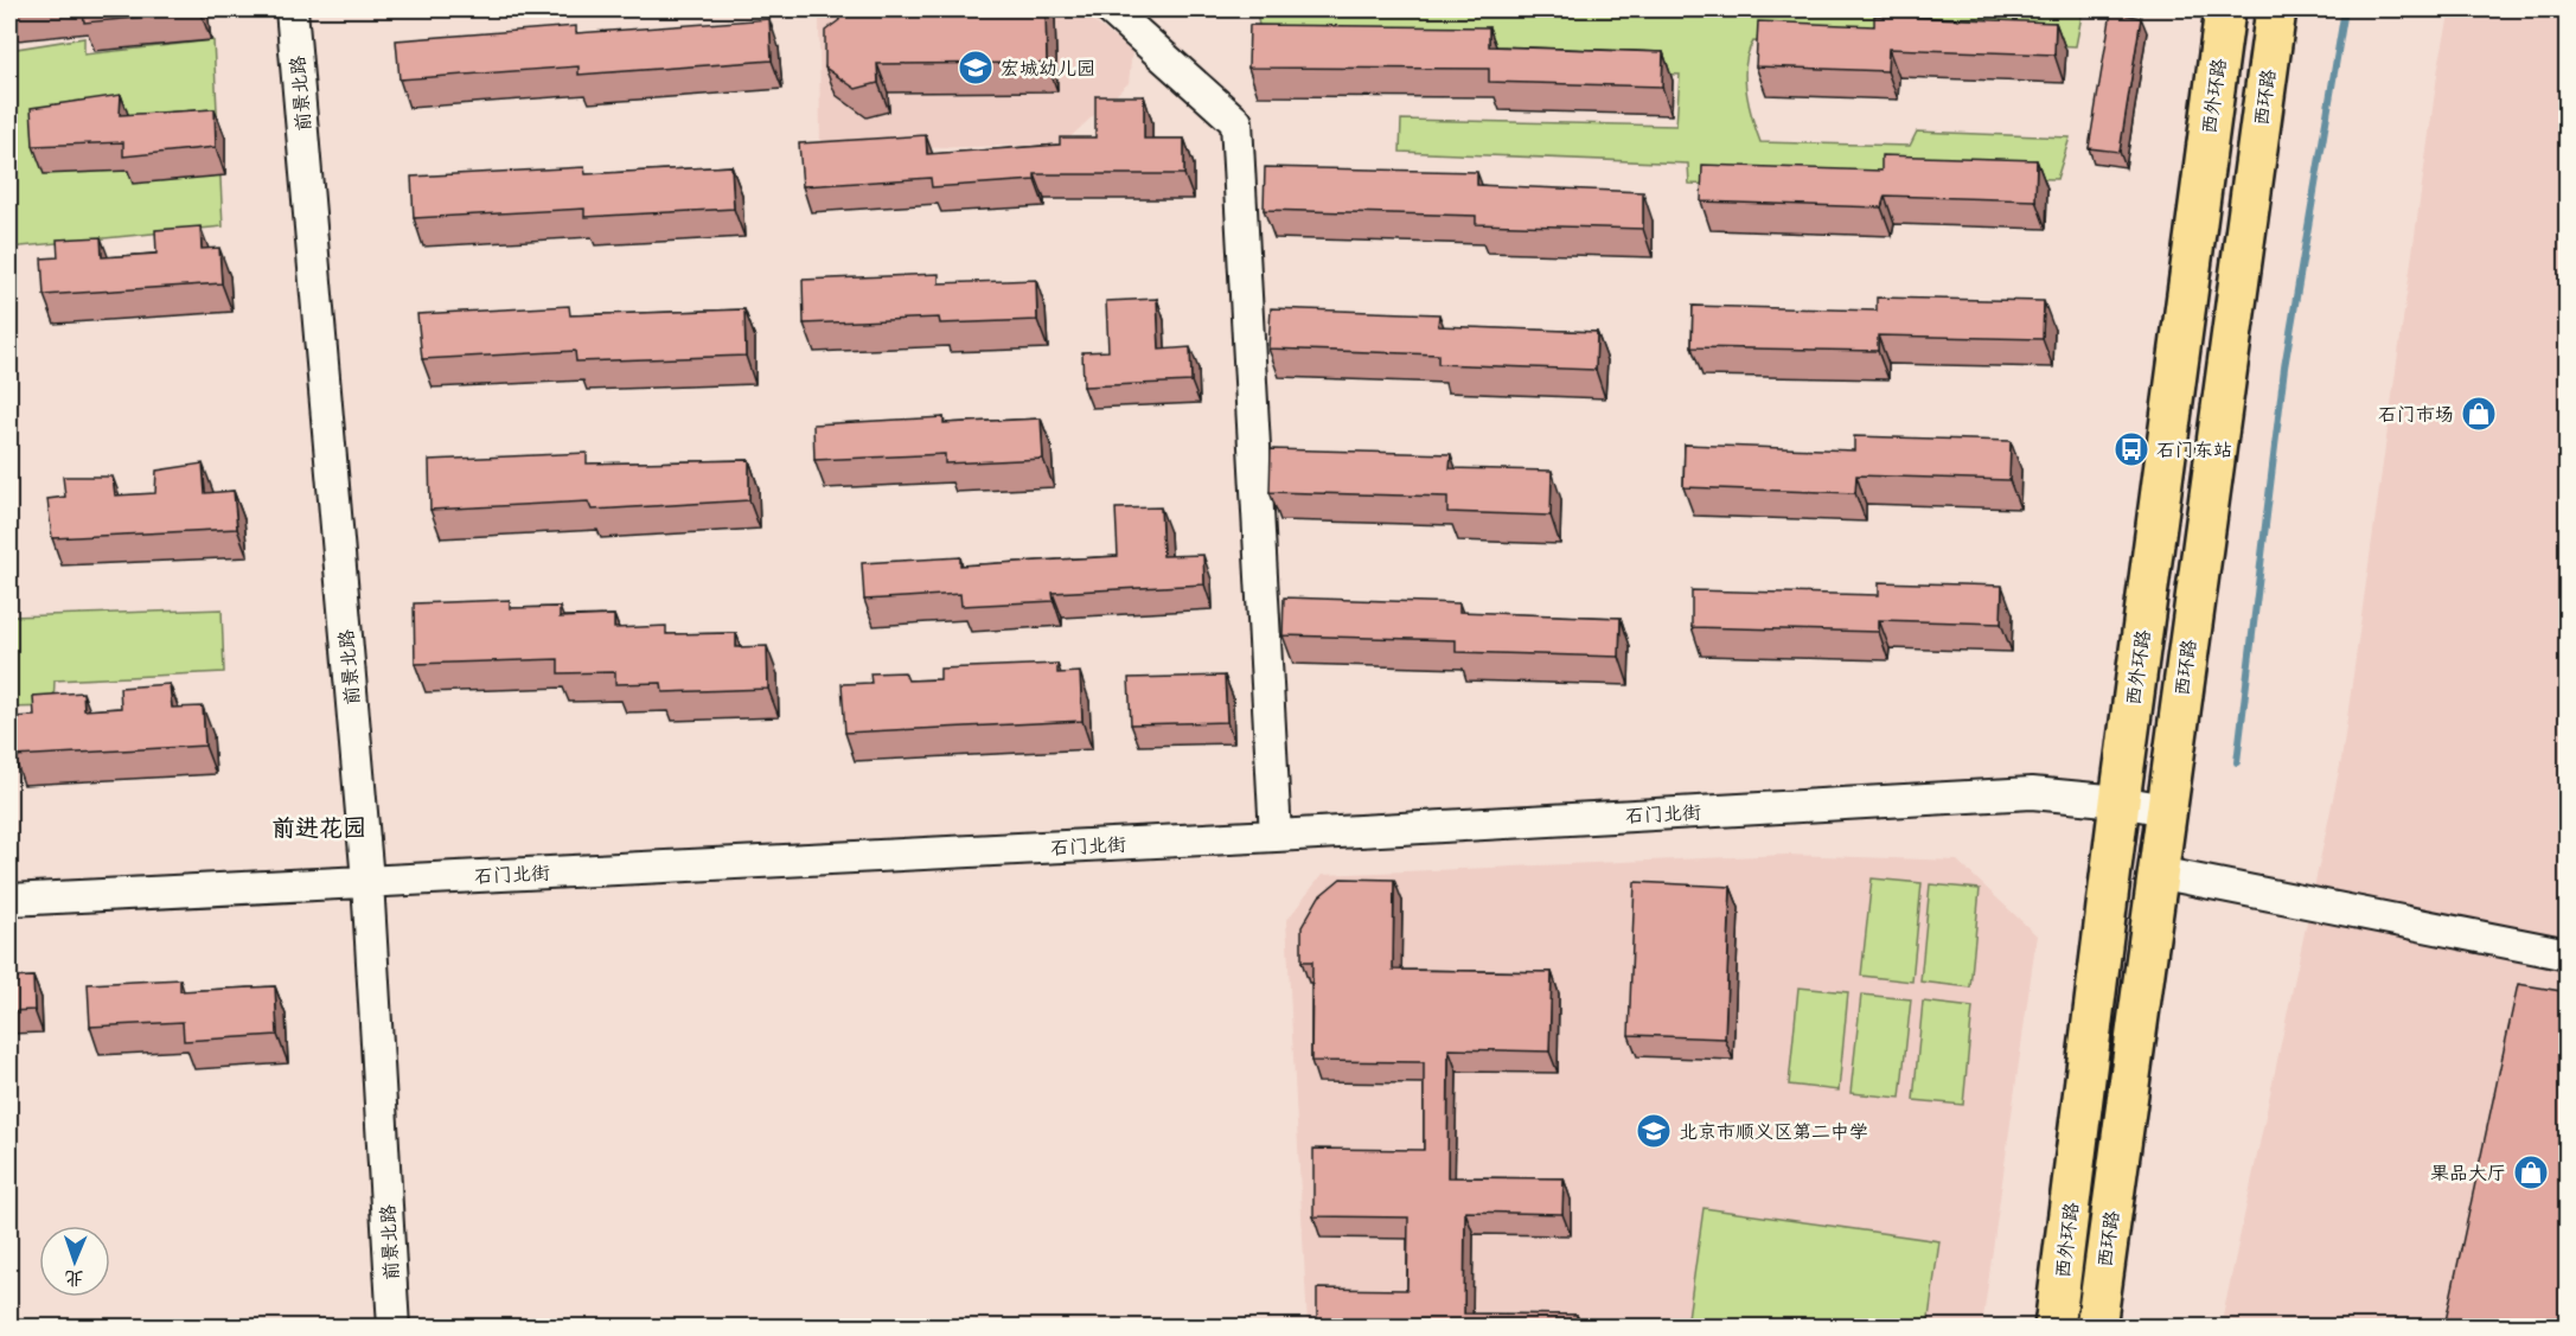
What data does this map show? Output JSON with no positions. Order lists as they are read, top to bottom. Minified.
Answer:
{"streets":{"main road":["西外环路","西环路"],"street":["前景北路","石门北街"]},"crossings":[["前景北路","石门北街"],["西外环路","石门北街"],["西环路","石门北街"]],"districts":["前进花园"],"places":{"school or university":["宏城幼儿园","北京市顺义区第二中学"],"shop":["石门市场","果品大厅"],"bus stop":["石门东站"]},"north":"bottom"}
